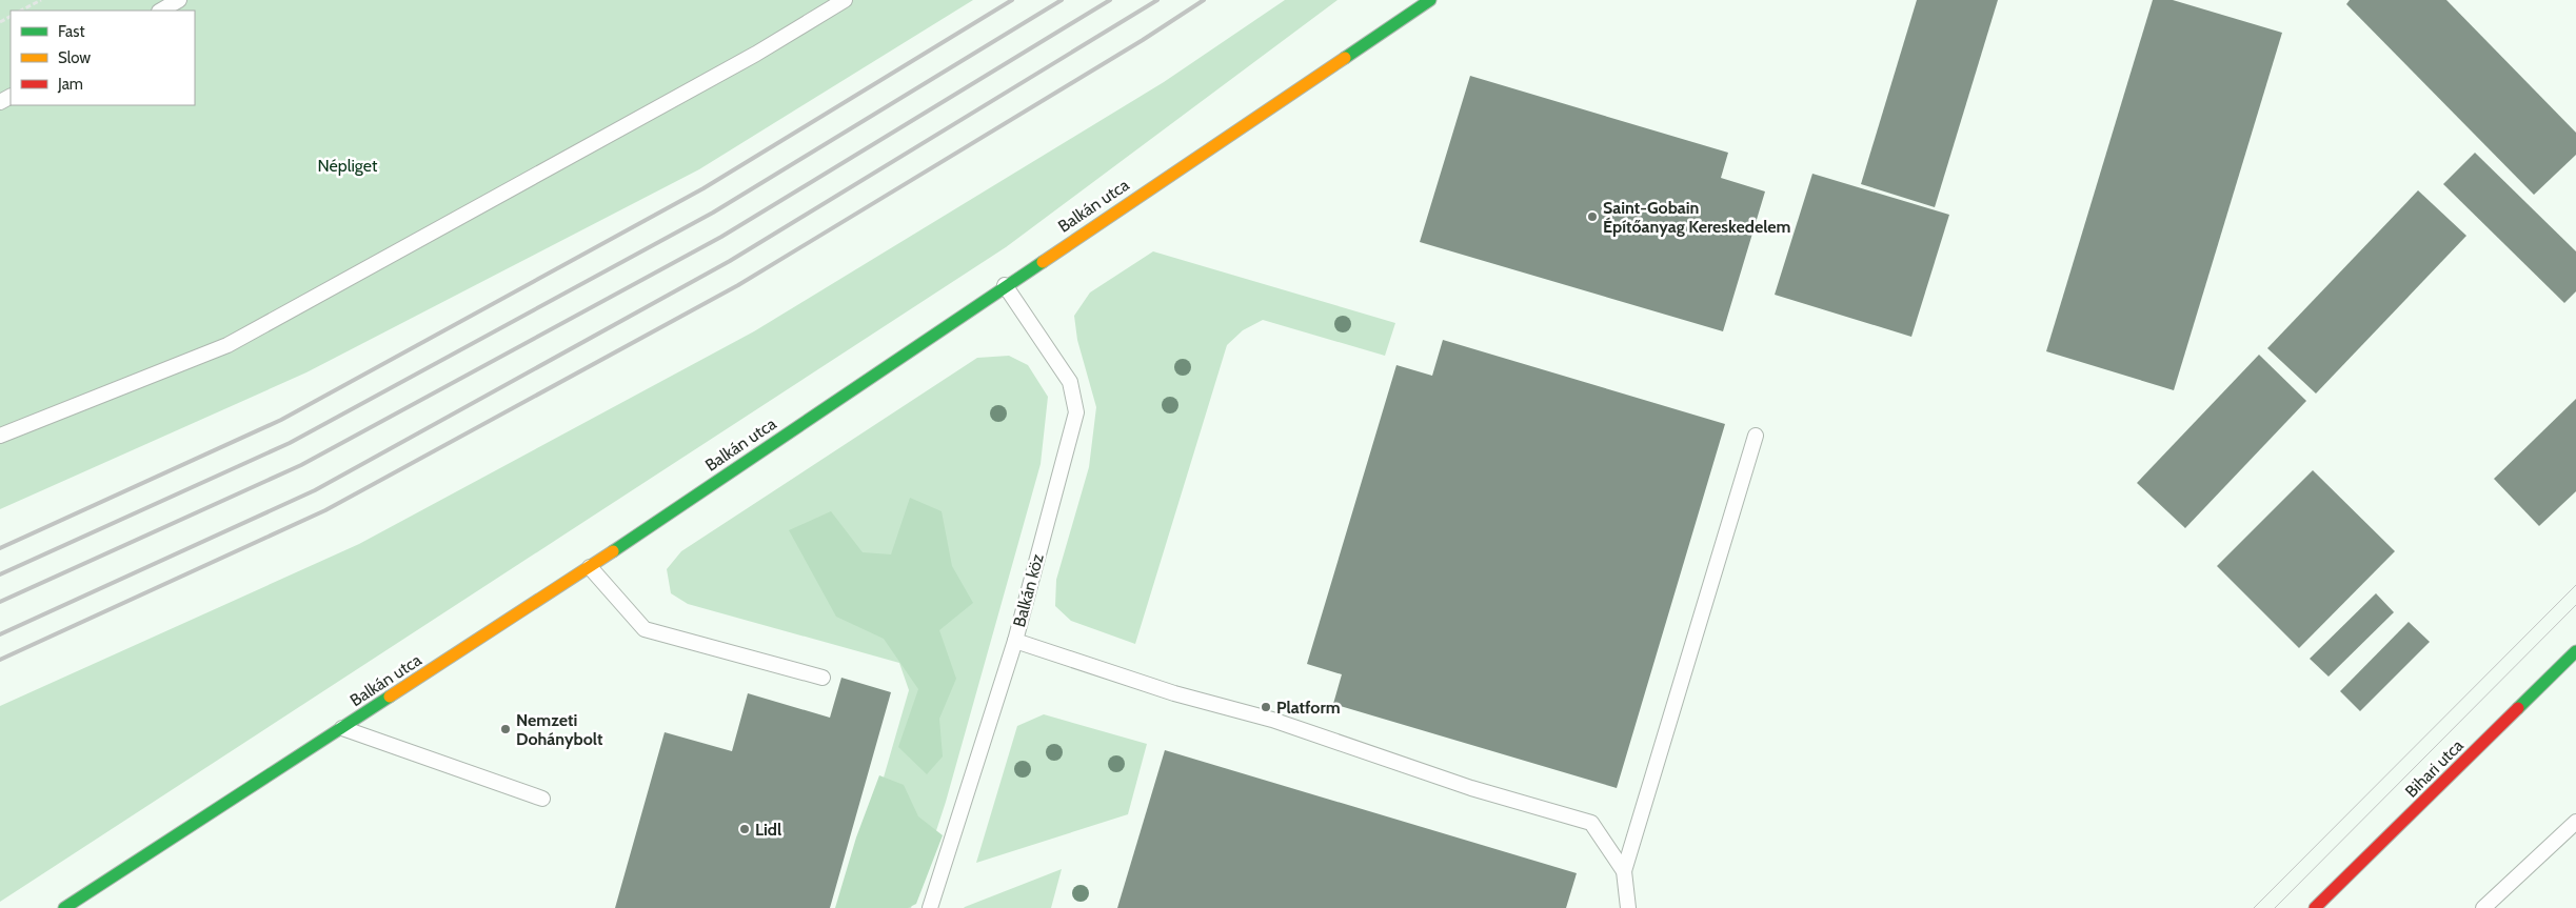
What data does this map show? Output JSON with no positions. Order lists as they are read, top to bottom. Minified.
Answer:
{"streets":{"street":["Balkán utca","Bihari utca"],"lane":["Balkán köz"]},"crossings":[["Balkán utca","Balkán köz"]],"parks":["Népliget"],"places":["Saint-Gobain Építőanyag Kereskedelem","Platform","Nemzeti Dohánybolt","Lidl"],"legend":["Fast","Slow","Jam"]}
